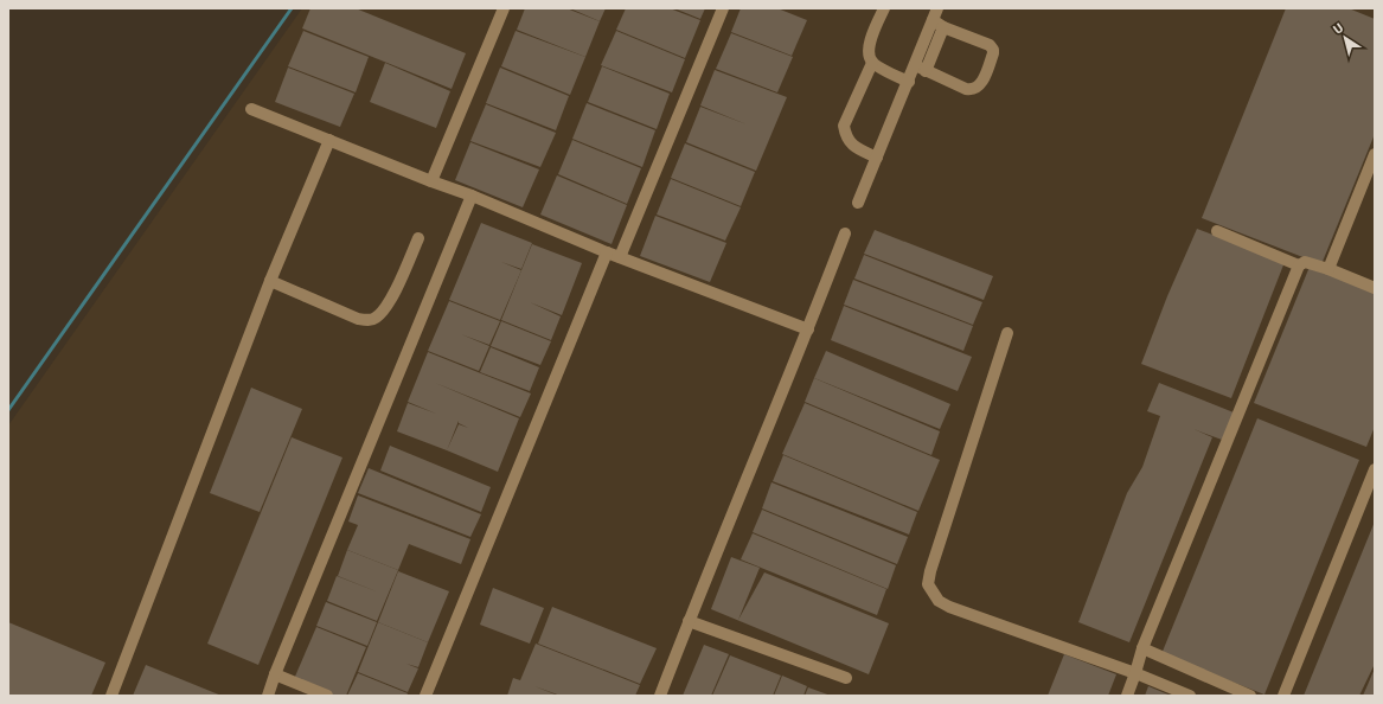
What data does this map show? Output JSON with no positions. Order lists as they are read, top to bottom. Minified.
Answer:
{"north":"top left"}
